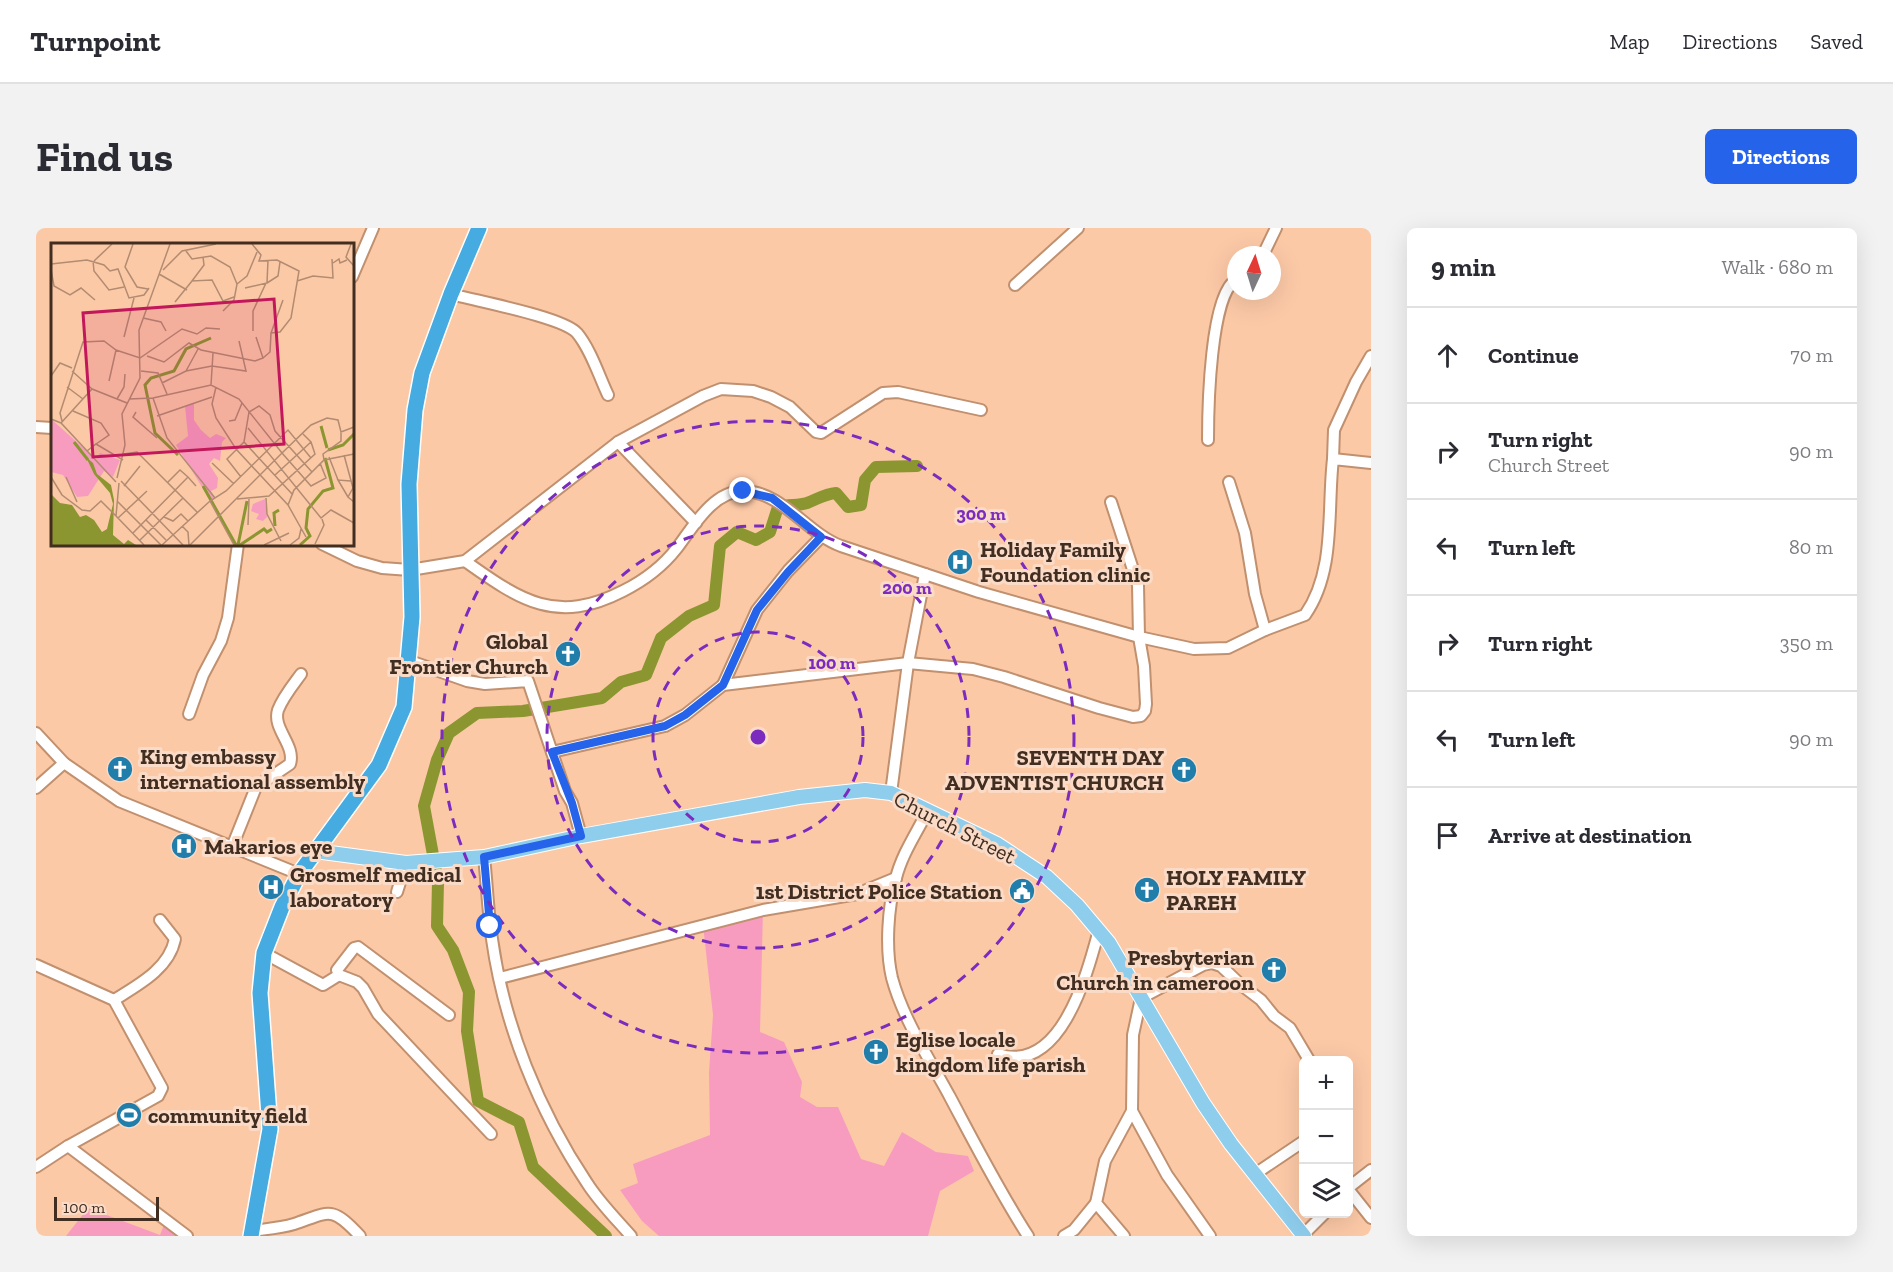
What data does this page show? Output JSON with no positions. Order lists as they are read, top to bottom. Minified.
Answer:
{"streets":{"main road":["Church Street"]},"places":{"hospital":["Holiday Family Foundation clinic","Makarios eye","Grosmelf medical laboratory"],"church":["Global Frontier Church","King embassy international assembly","SEVENTH DAY ADVENTIST CHURCH","HOLY FAMILY PAREH","Presbyterian Church in cameroon","Eglise locale kingdom life parish"],"public building":["1st District Police Station"],"sports":["community field"]},"scale_bar":"100 m","north":"top","page":{"header":"Turnpoint","nav":["Map","Directions","Saved"],"buttons":"Directions","title":"Find us","heading":["9 min","Walk · 680 m"],"list":[["Continue","70 m"],["Turn right","Church Street","90 m"],["Turn left","80 m"],["Turn right","350 m"],["Turn left","90 m"],"Arrive at destination"],"map_buttons":["+","−"],"scale":"100 m"},"rings":["300 m","200 m","100 m"]}
